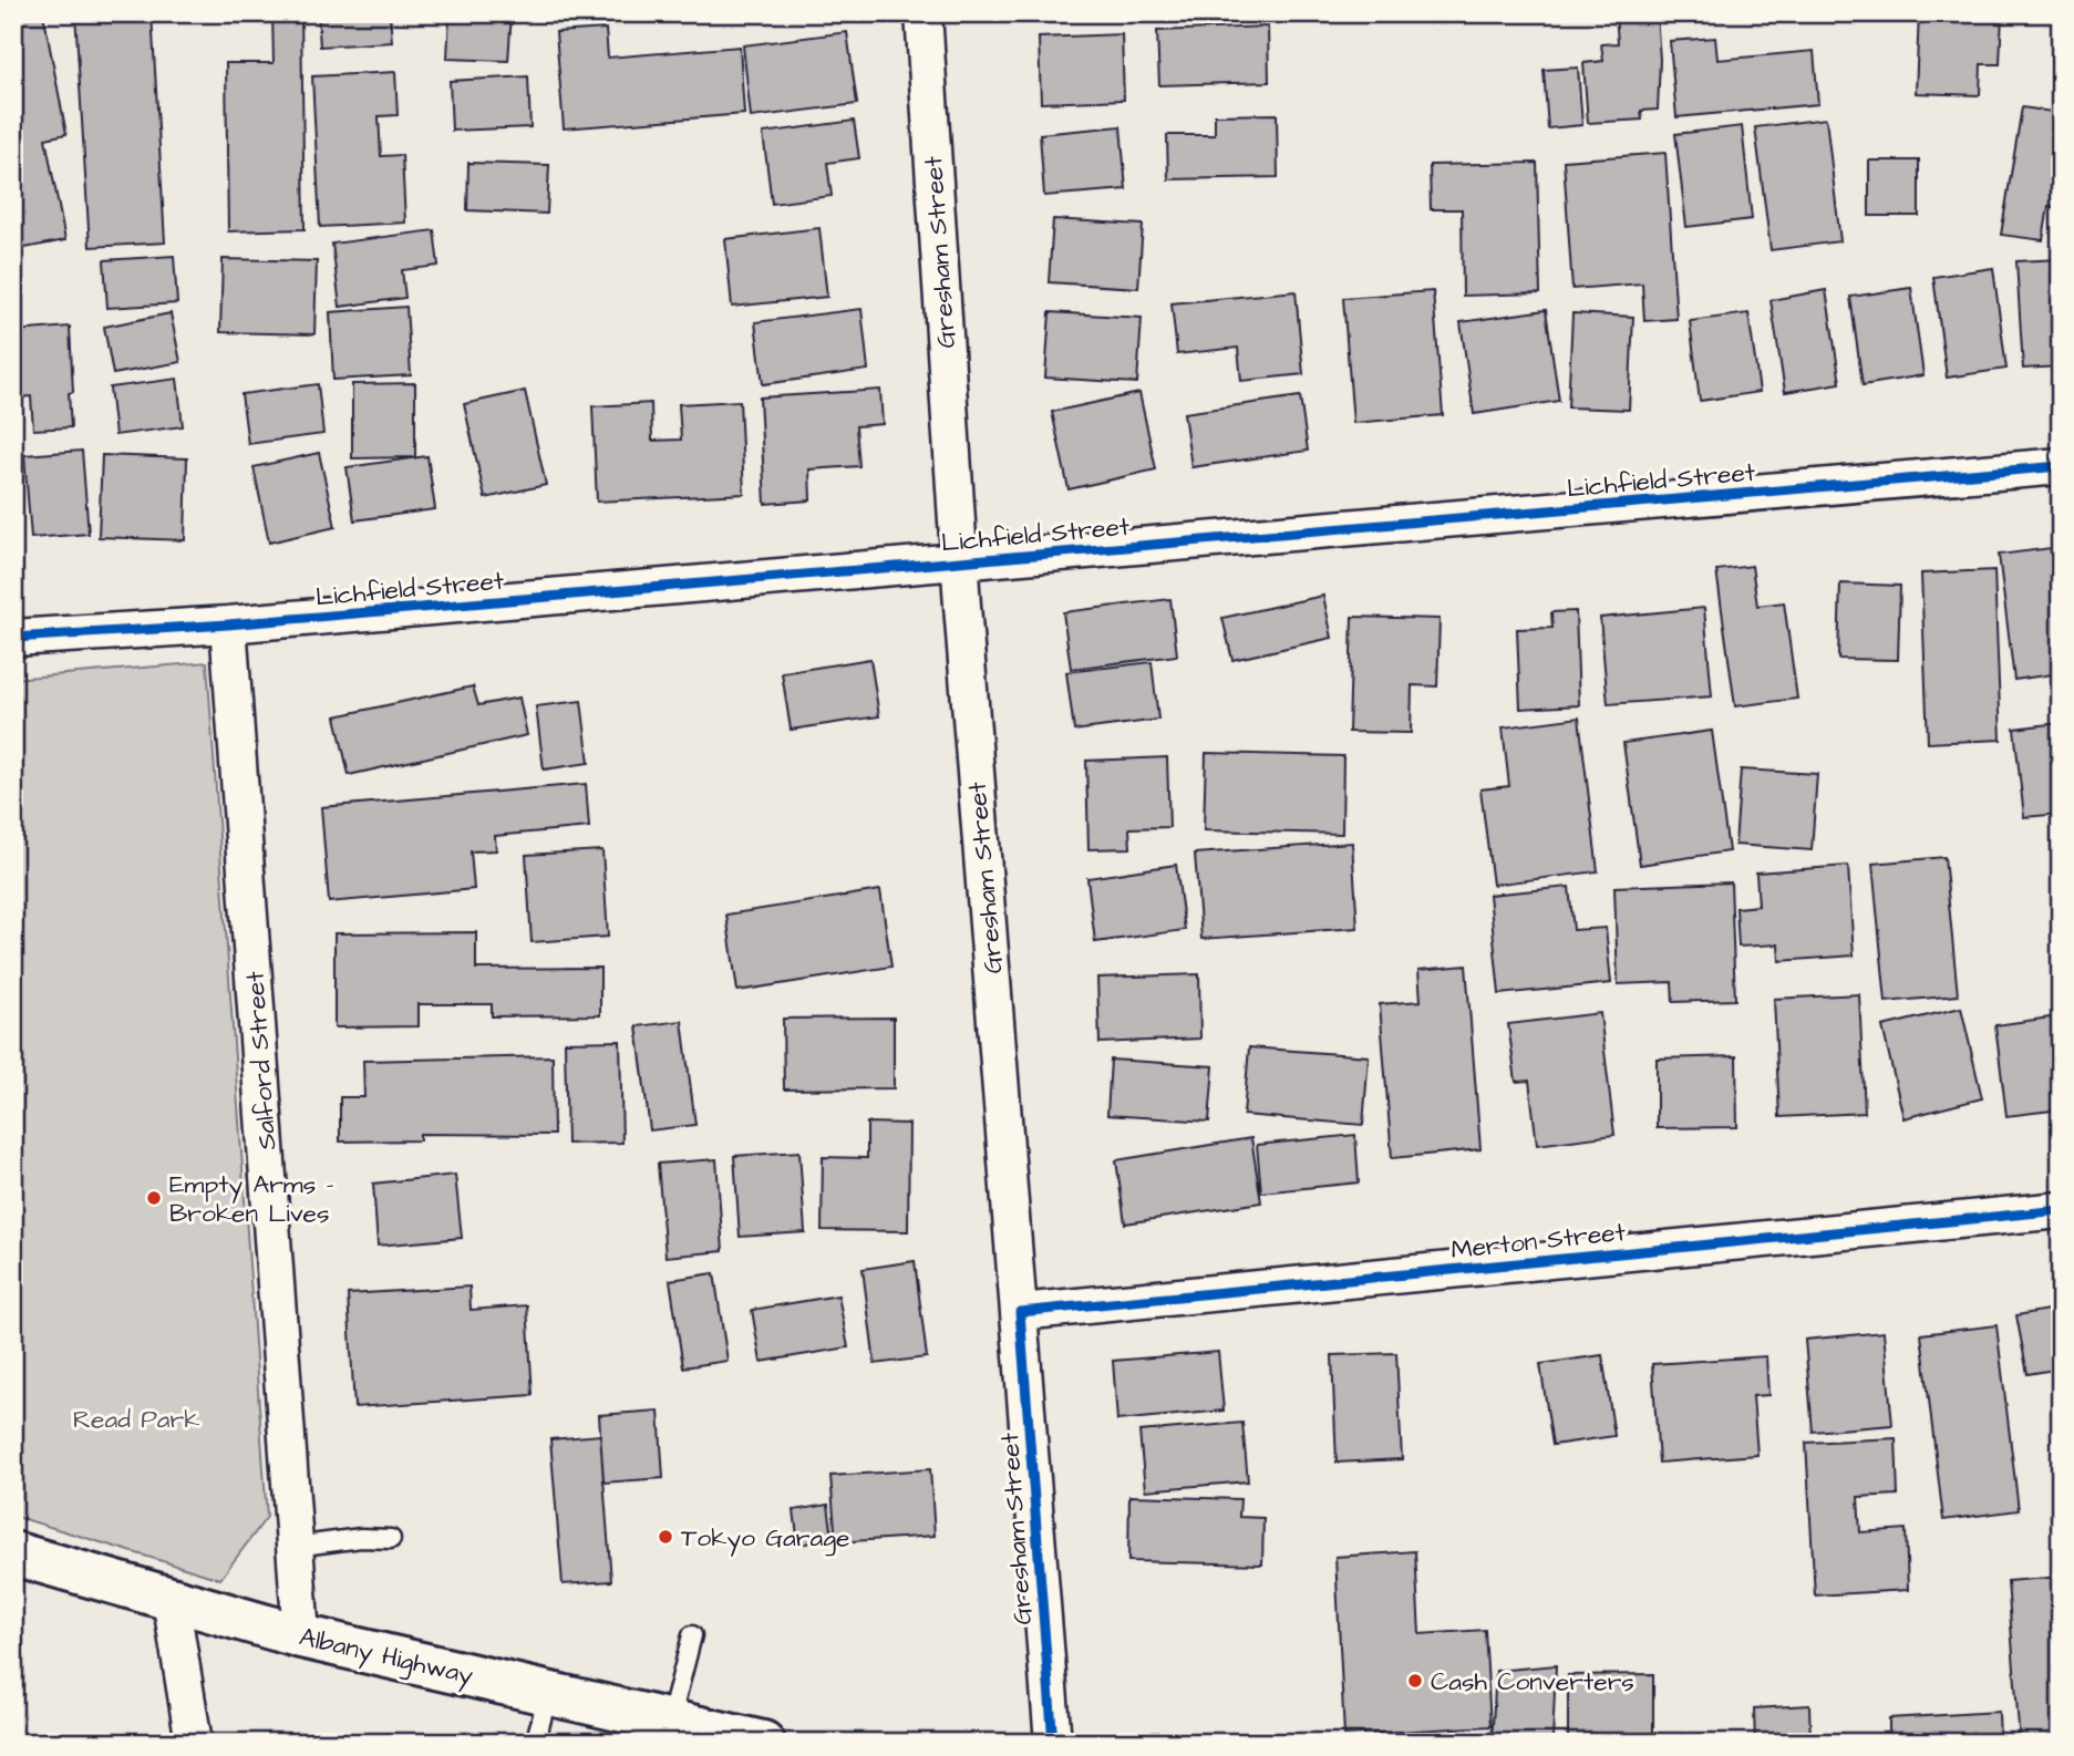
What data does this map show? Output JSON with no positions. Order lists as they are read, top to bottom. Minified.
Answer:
{"streets":{"main road":["Albany Highway"],"street":["Gresham Street","Lichfield Street","Salford Street","Merton Street"]},"crossings":[["Gresham Street","Lichfield Street"],["Gresham Street","Merton Street"],["Lichfield Street","Salford Street"],["Salford Street","Albany Highway"]],"parks":["Read Park"],"places":["Empty Arms - Broken Lives","Tokyo Garage","Cash Converters"]}
